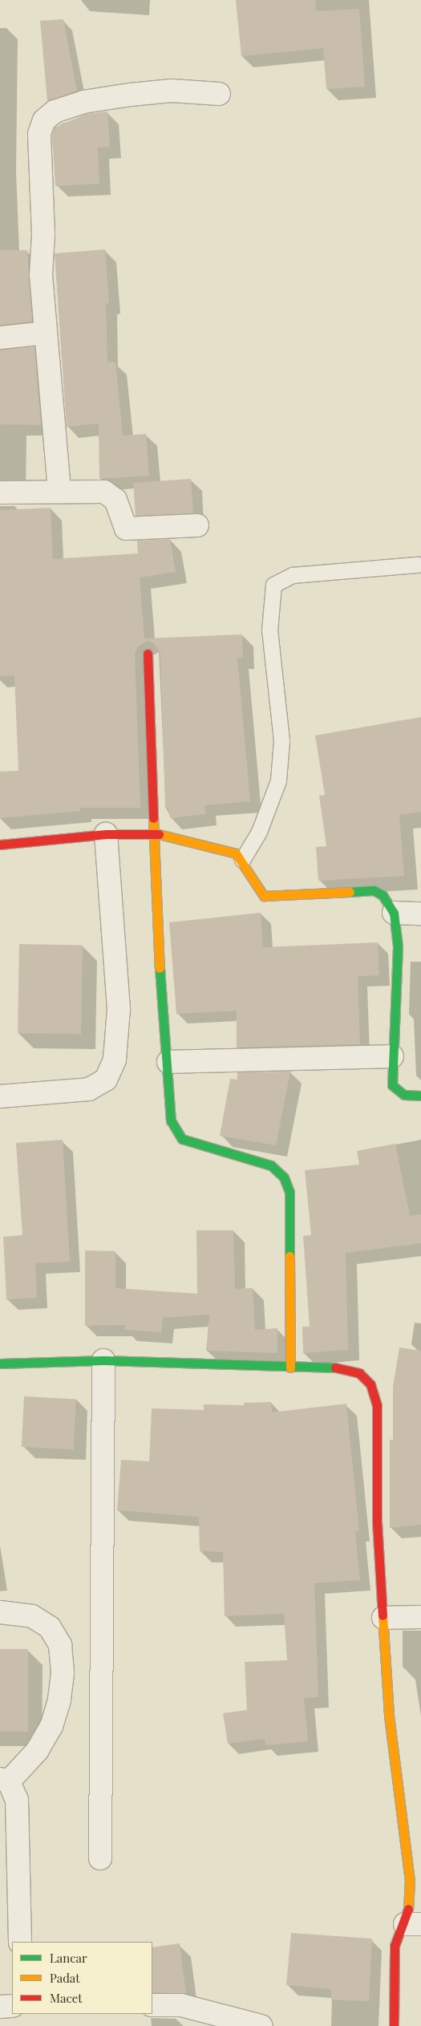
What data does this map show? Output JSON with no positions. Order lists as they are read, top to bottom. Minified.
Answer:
{"legend":["Lancar","Padat","Macet"]}
